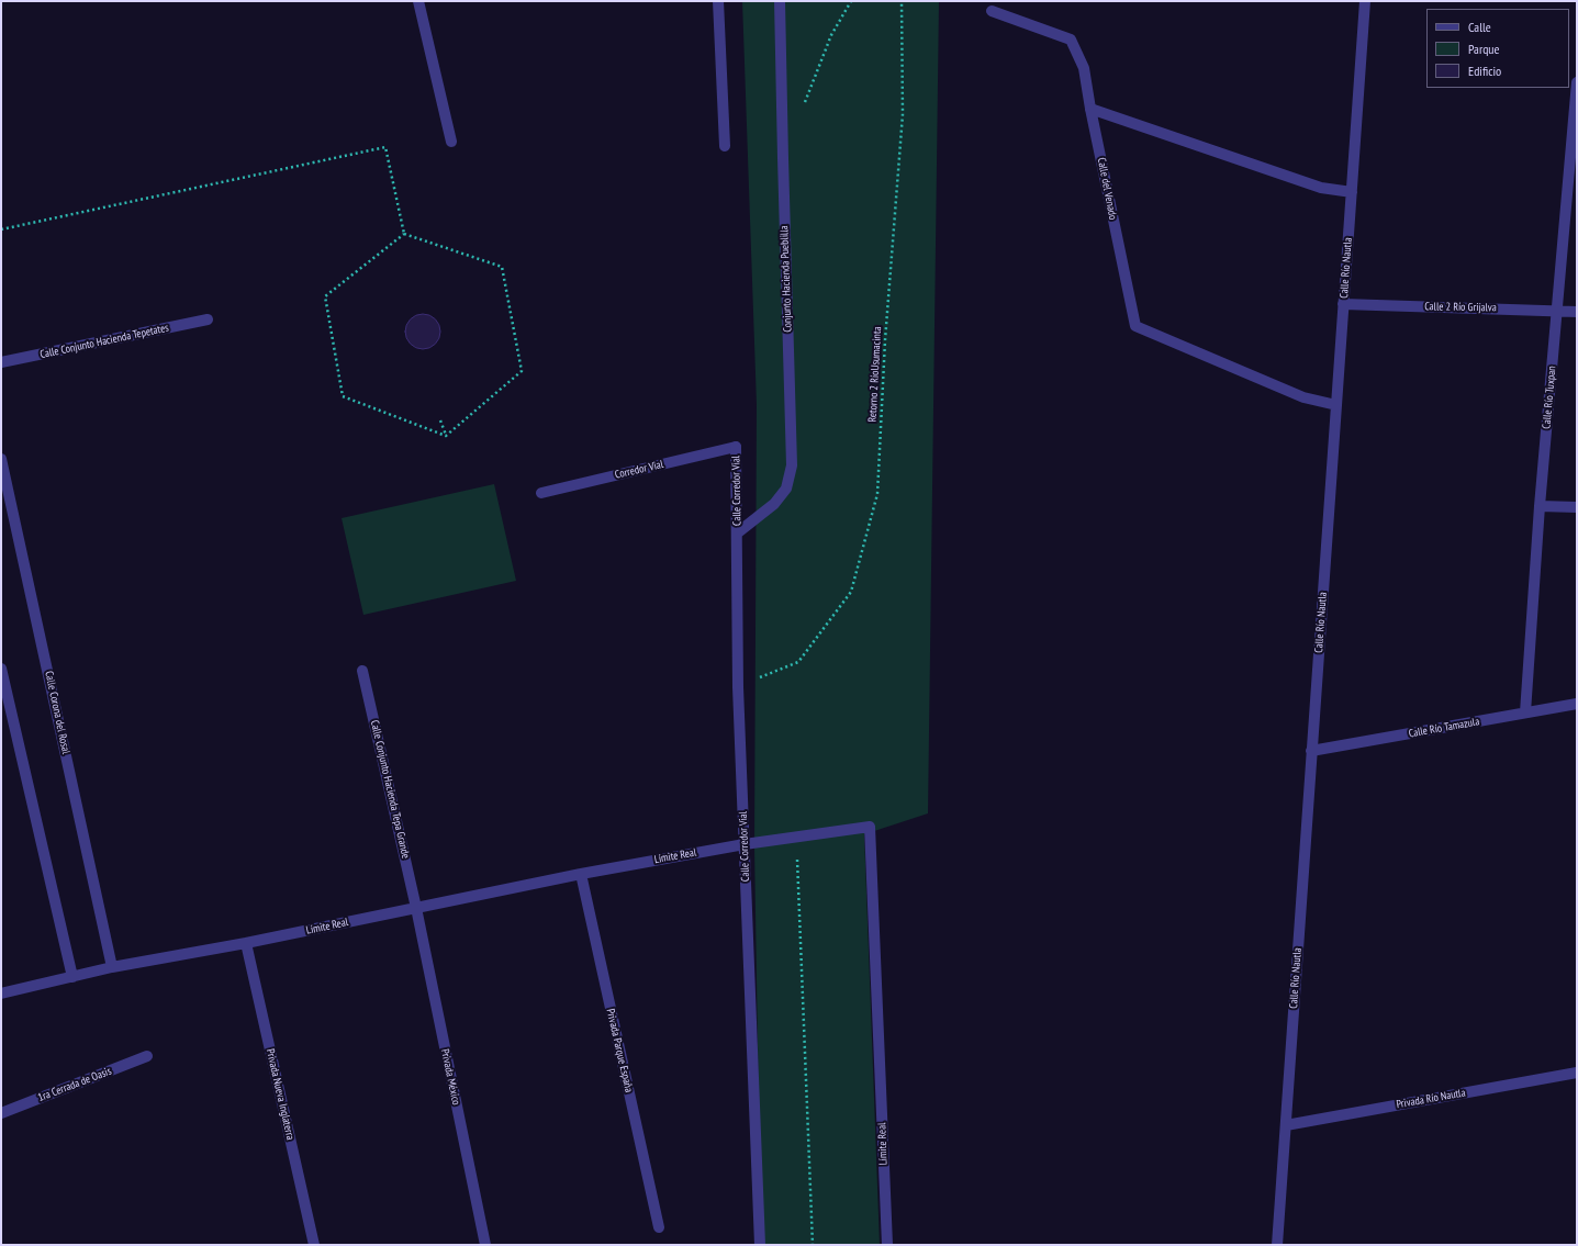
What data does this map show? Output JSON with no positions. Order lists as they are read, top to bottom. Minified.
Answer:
{"streets":{"street":["Calle del Venado","Calle Río Nautla","Conjunto Hacienda Pueblilla","Calle 2 Río Grijalva","Calle Conjunto Hacienda Tepetates","Calle Río Tuxpan","Corredor Vial","Calle Corredor Vial","Calle Corona del Rosal","Calle Río Tamazula","Calle Conjunto Hacienda Tepa Grande","Límite Real","Privada Parque España","Privada México","1ra Cerrada de Oasis","Privada Nueva Inglaterra","Privada Río Nautla"],"path":["Retorno 2 RíoUsumacinta"]},"crossings":[["Calle del Venado","Calle Río Nautla"],["Calle Río Nautla","Calle 2 Río Grijalva"],["Calle Río Nautla","Calle Río Tamazula"],["Calle Río Nautla","Privada Río Nautla"],["Conjunto Hacienda Pueblilla","Calle Corredor Vial"],["Calle 2 Río Grijalva","Calle Río Tuxpan"],["Retorno 2 RíoUsumacinta","Calle Corredor Vial"],["Calle Río Tuxpan","Calle Río Tamazula"],["Corredor Vial","Calle Corredor Vial"],["Calle Corredor Vial","Límite Real"],["Calle Corona del Rosal","Límite Real"],["Calle Conjunto Hacienda Tepa Grande","Límite Real"],["Calle Conjunto Hacienda Tepa Grande","Privada México"],["Límite Real","Privada Parque España"],["Límite Real","Privada México"],["Límite Real","Privada Nueva Inglaterra"]],"legend":["Calle","Parque","Edificio"]}
